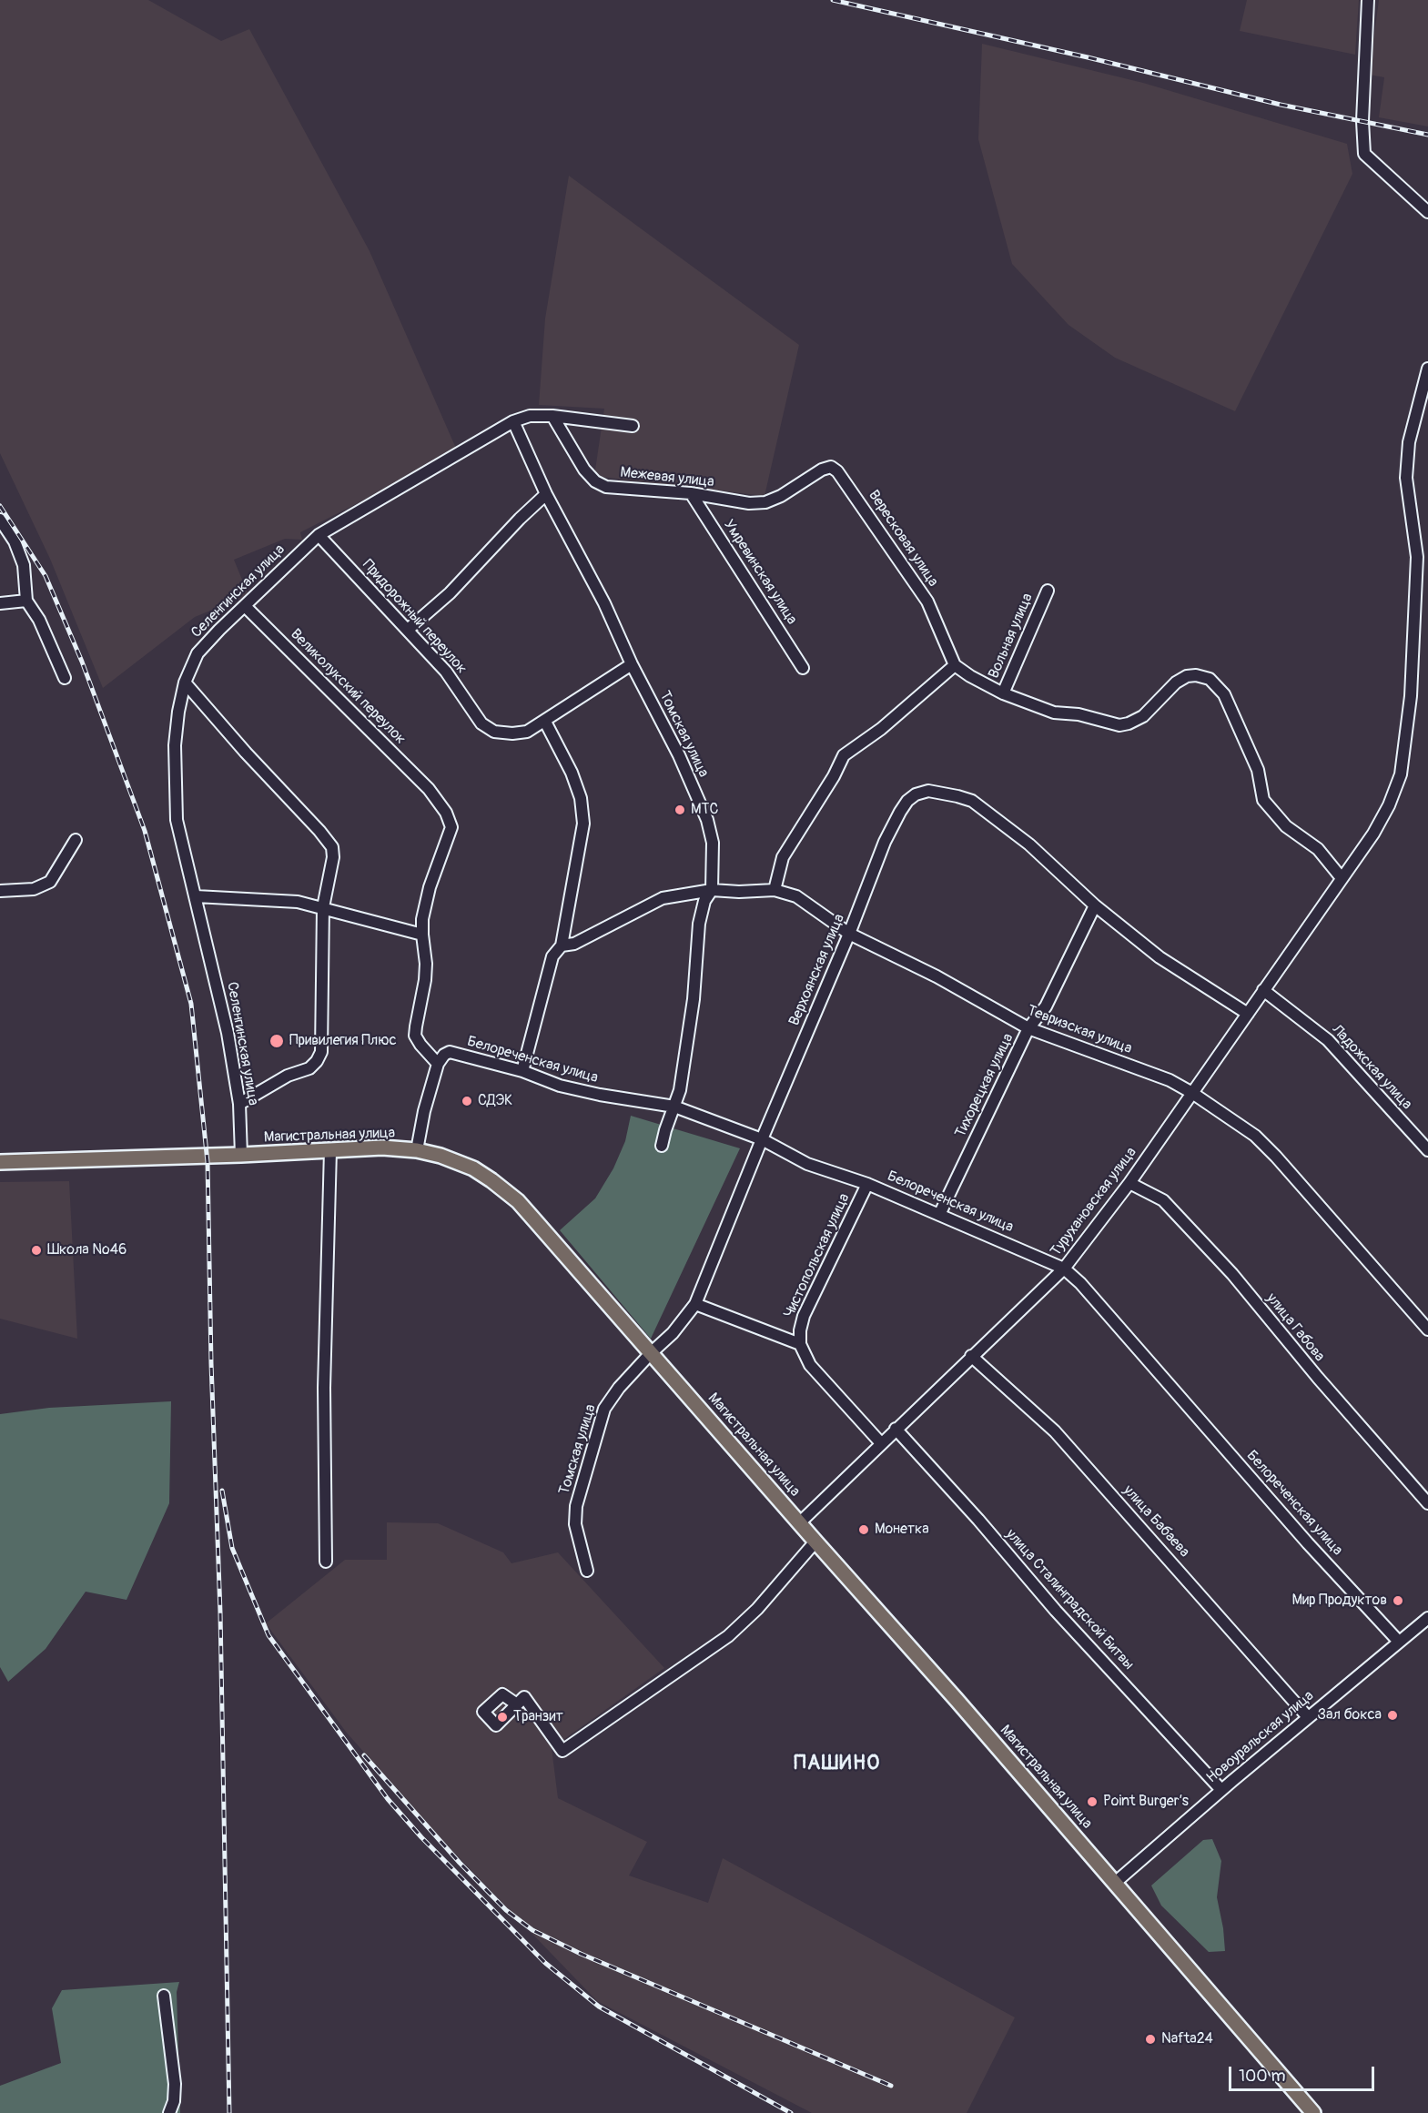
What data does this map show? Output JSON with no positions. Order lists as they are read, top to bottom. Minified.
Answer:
{"streets":{"main road":["Магистральная улица"],"street":["Межевая улица","Вересковая улица","Умревинская улица","Селенгинская улица","Придорожный переулок","Вольная улица","Великолукский переулок","Томская улица","Верхоянская улица","Тевризская улица","Белореченская улица","Ладожская улица","Тихорецкая улица","Турухановская улица","Чистопольская улица","улица Габова","улица Бабаева","улица Сталинградской Битвы","Новоуральская улица"]},"crossings":[["Межевая улица","Вересковая улица"],["Межевая улица","Умревинская улица"],["Межевая улица","Селенгинская улица"],["Селенгинская улица","Придорожный переулок"],["Селенгинская улица","Великолукский переулок"],["Селенгинская улица","Томская улица"],["Селенгинская улица","Магистральная улица"],["Томская улица","Верхоянская улица"],["Томская улица","Тевризская улица"],["Томская улица","Белореченская улица"],["Томская улица","Магистральная улица"],["Верхоянская улица","Тевризская улица"],["Верхоянская улица","Белореченская улица"],["Верхоянская улица","Тихорецкая улица"],["Верхоянская улица","Магистральная улица"],["Тевризская улица","Тихорецкая улица"],["Тевризская улица","Турухановская улица"],["Белореченская улица","Тихорецкая улица"],["Белореченская улица","Турухановская улица"],["Белореченская улица","Чистопольская улица"],["Белореченская улица","Новоуральская улица"],["Ладожская улица","Турухановская улица"],["Магистральная улица","Турухановская улица"],["Магистральная улица","Новоуральская улица"],["Турухановская улица","улица Габова"],["Турухановская улица","улица Бабаева"],["Турухановская улица","улица Сталинградской Битвы"],["улица Бабаева","Новоуральская улица"],["улица Сталинградской Битвы","Новоуральская улица"]],"districts":["ПАШИНО"],"places":["МТС","Привилегия Плюс","СДЭК","Школа №46","Монетка","Мир Продуктов","Зал бокса","Транзит","Point Burger’s","Nafta24"],"scale_bar":"100 m"}
